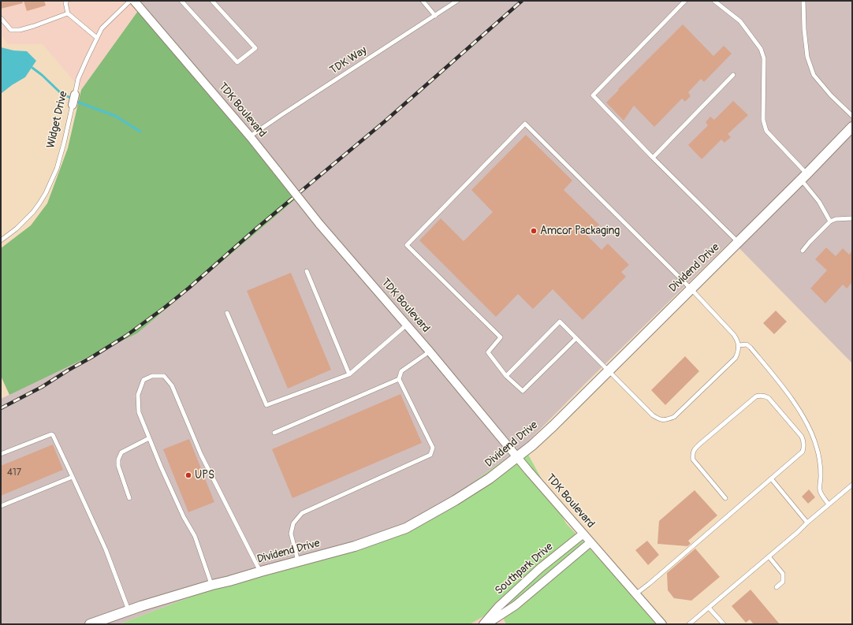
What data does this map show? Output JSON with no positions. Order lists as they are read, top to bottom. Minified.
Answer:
{"streets":{"street":["TDK Boulevard","Widget Drive","Dividend Drive","Southpark Drive"],"lane":["TDK Way"]},"crossings":[["TDK Way","TDK Boulevard"],["TDK Boulevard","Dividend Drive"],["TDK Boulevard","Southpark Drive"]],"places":["Amcor Packaging","UPS"],"house_numbers":["417"]}
